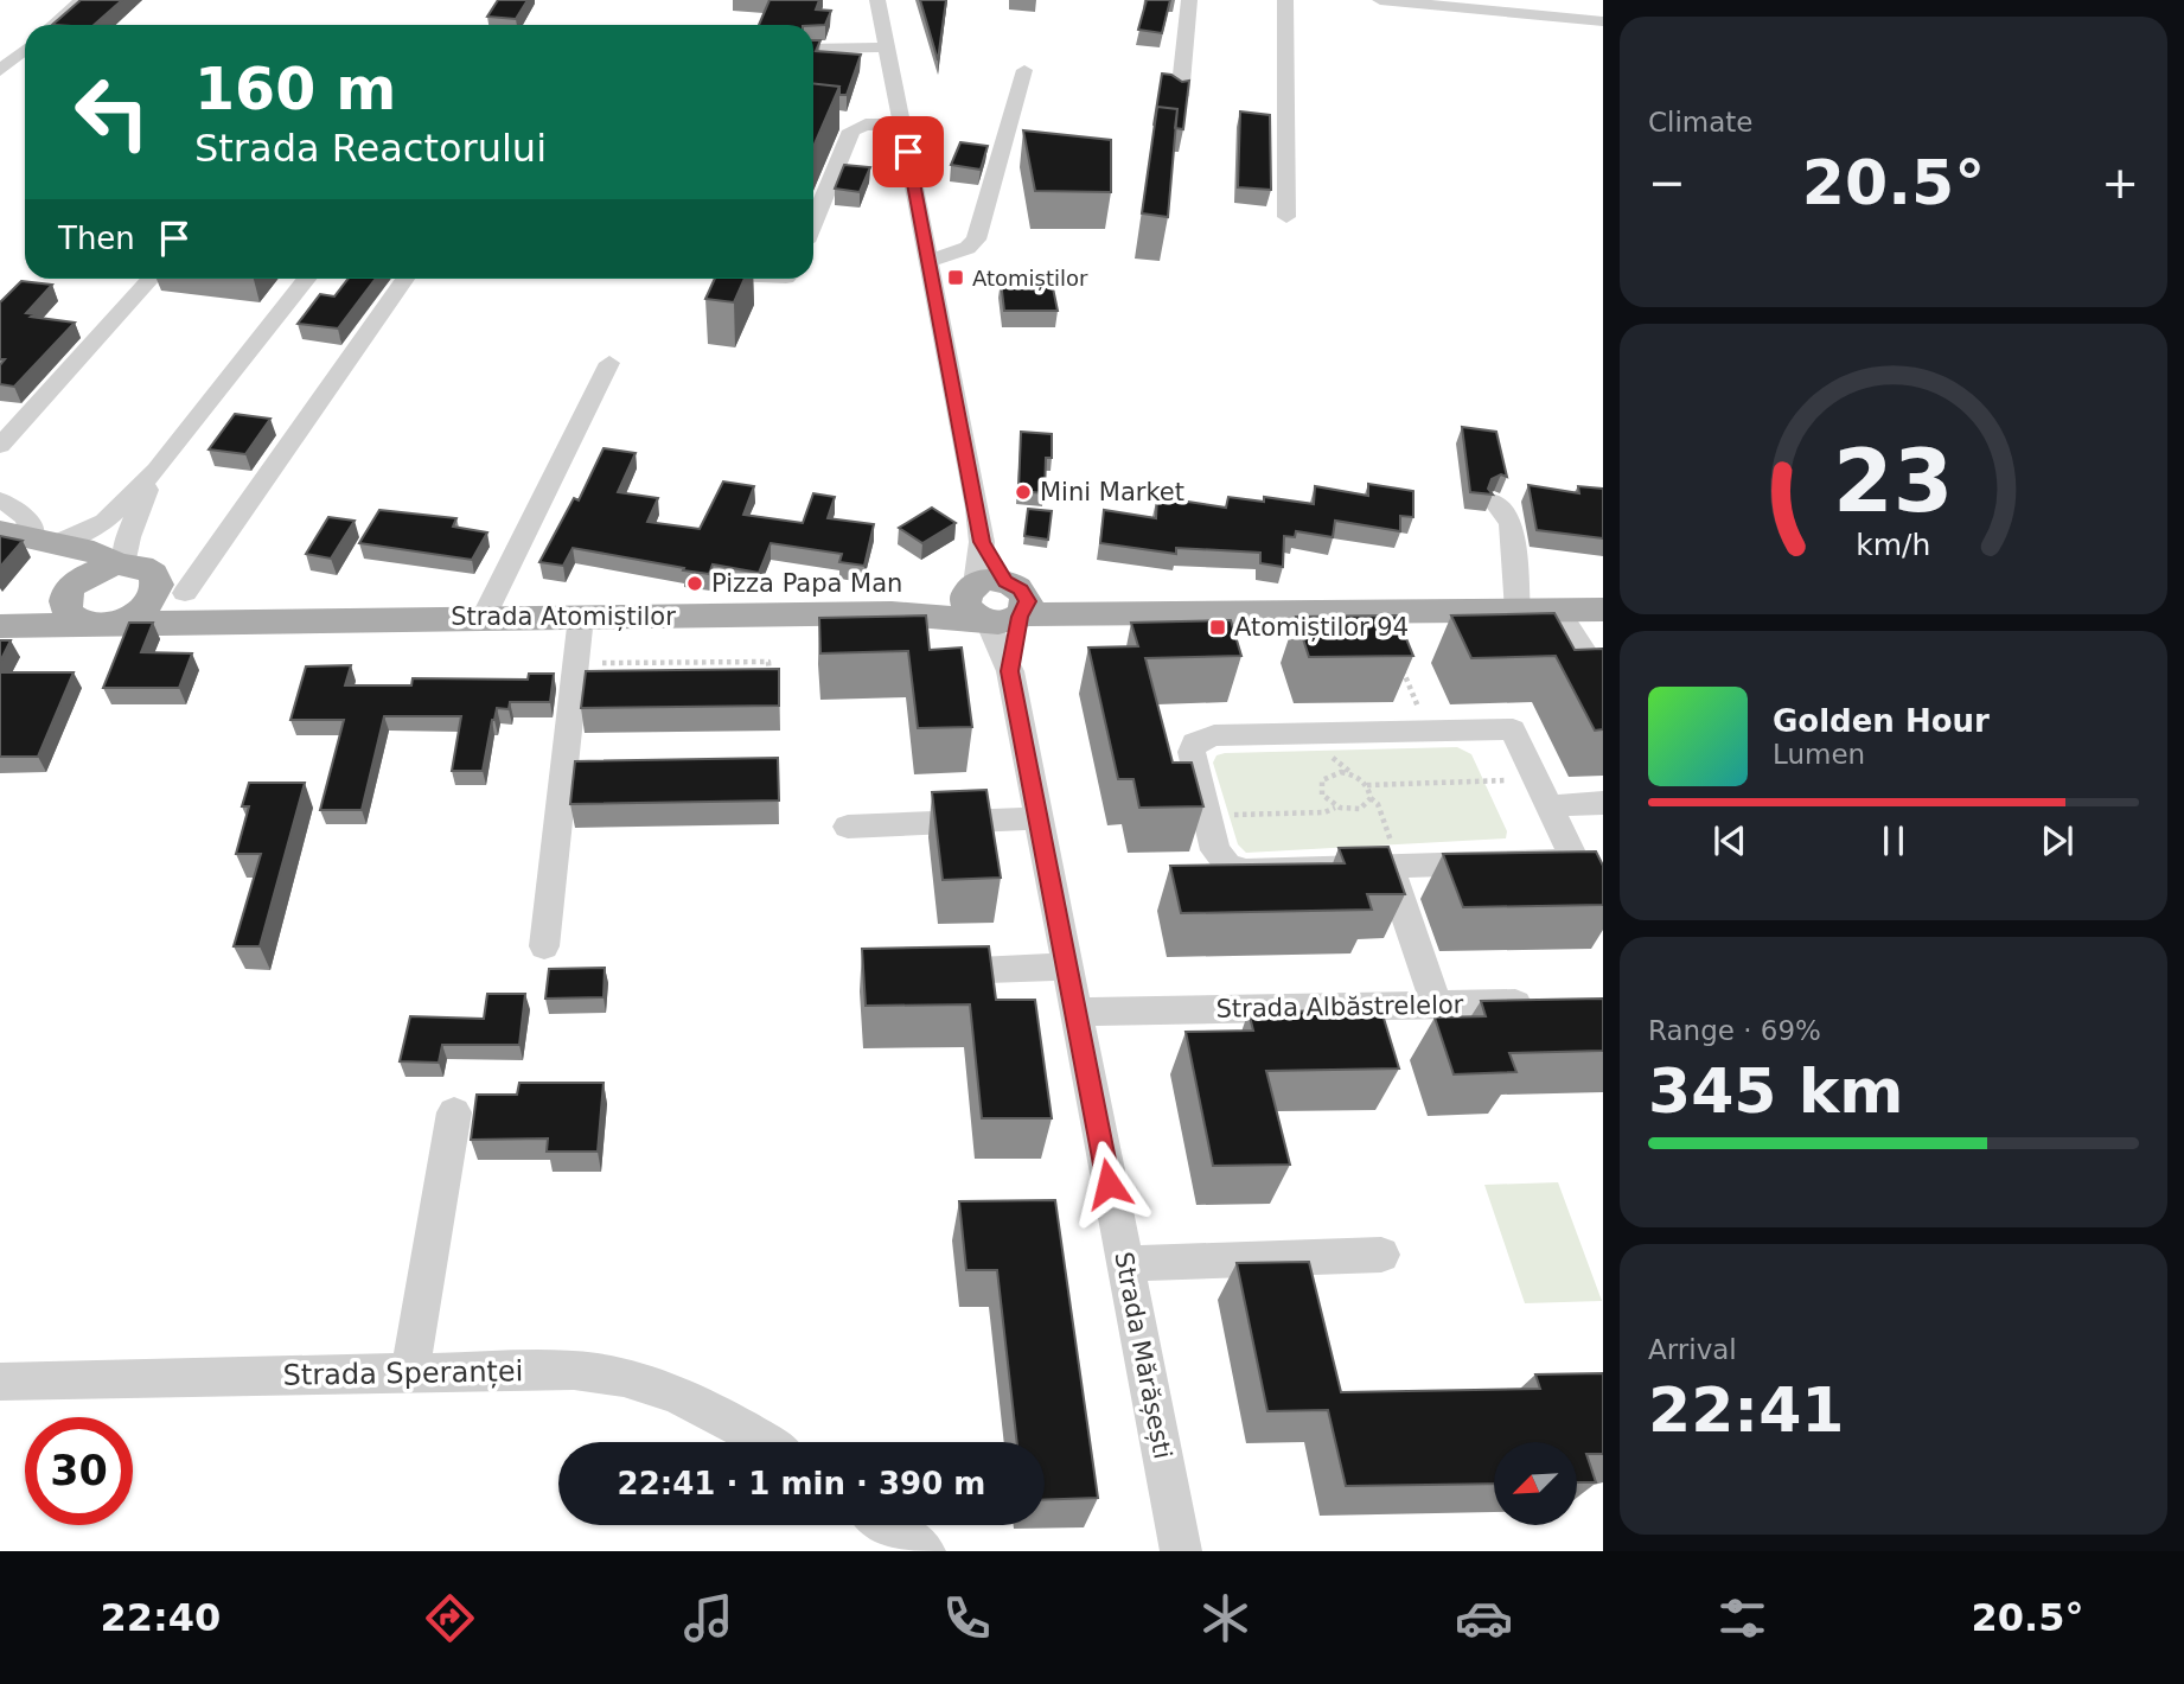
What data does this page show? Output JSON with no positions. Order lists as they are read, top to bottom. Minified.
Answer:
{"streets":{"main road":["Strada Atomiștilor"],"street":["Strada Albăstrelelor","Strada Mărășești","Strada Speranței"]},"crossings":[["Strada Atomiștilor","Strada Mărășești"],["Strada Albăstrelelor","Strada Mărășești"]],"places":{"transit":["Atomiștilor","Atomiștilor 94"],"other":["Mini Market","Pizza Papa Man"]},"north":"bottom left","page":{"tile":["Climate",["Range · 69%","345 km"],["Arrival","22:41"]],"turn":["160 m","Strada Reactorului"],"heat":["−","20.5°","+"],"then":"Then","song":["Golden Hour","Lumen"],"limit":"30","trip":"22:41 · 1 min · 390 m","tabs":["22:40","20.5°"],"gauge":["23","km/h"]}}
